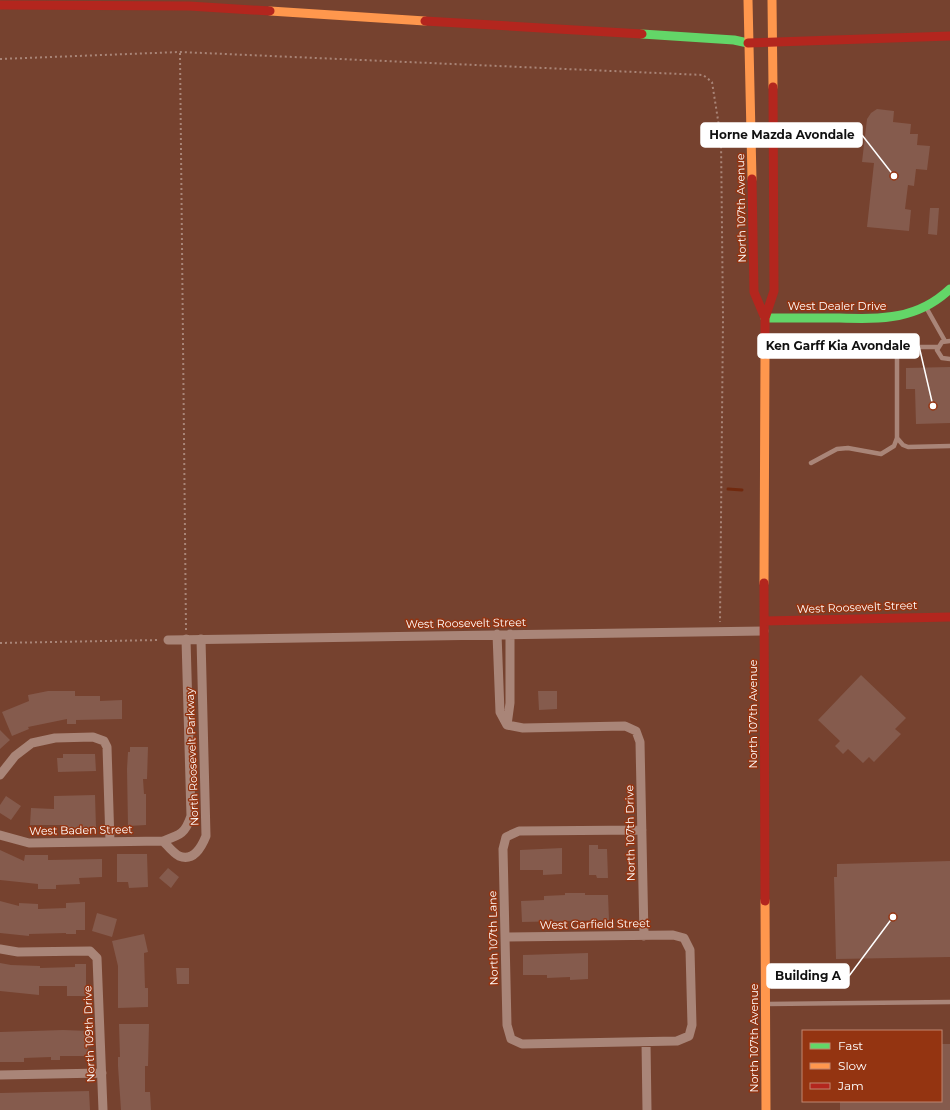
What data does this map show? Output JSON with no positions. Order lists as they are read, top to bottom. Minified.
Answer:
{"streets":{"main road":["North 107th Avenue","West Dealer Drive","West Roosevelt Street"],"street":["North Roosevelt Parkway","West Baden Street","North 107th Drive","West Garfield Street","North 107th Lane","North 109th Drive"]},"crossings":[["North 107th Avenue","West Dealer Drive"],["North 107th Avenue","West Roosevelt Street"],["West Roosevelt Street","North Roosevelt Parkway"],["North Roosevelt Parkway","West Baden Street"],["North 107th Drive","West Garfield Street"],["North 107th Drive","North 107th Lane"],["West Garfield Street","North 107th Lane"]],"places":["Horne Mazda Avondale","Ken Garff Kia Avondale","Building A"],"legend":["Fast","Slow","Jam"]}
